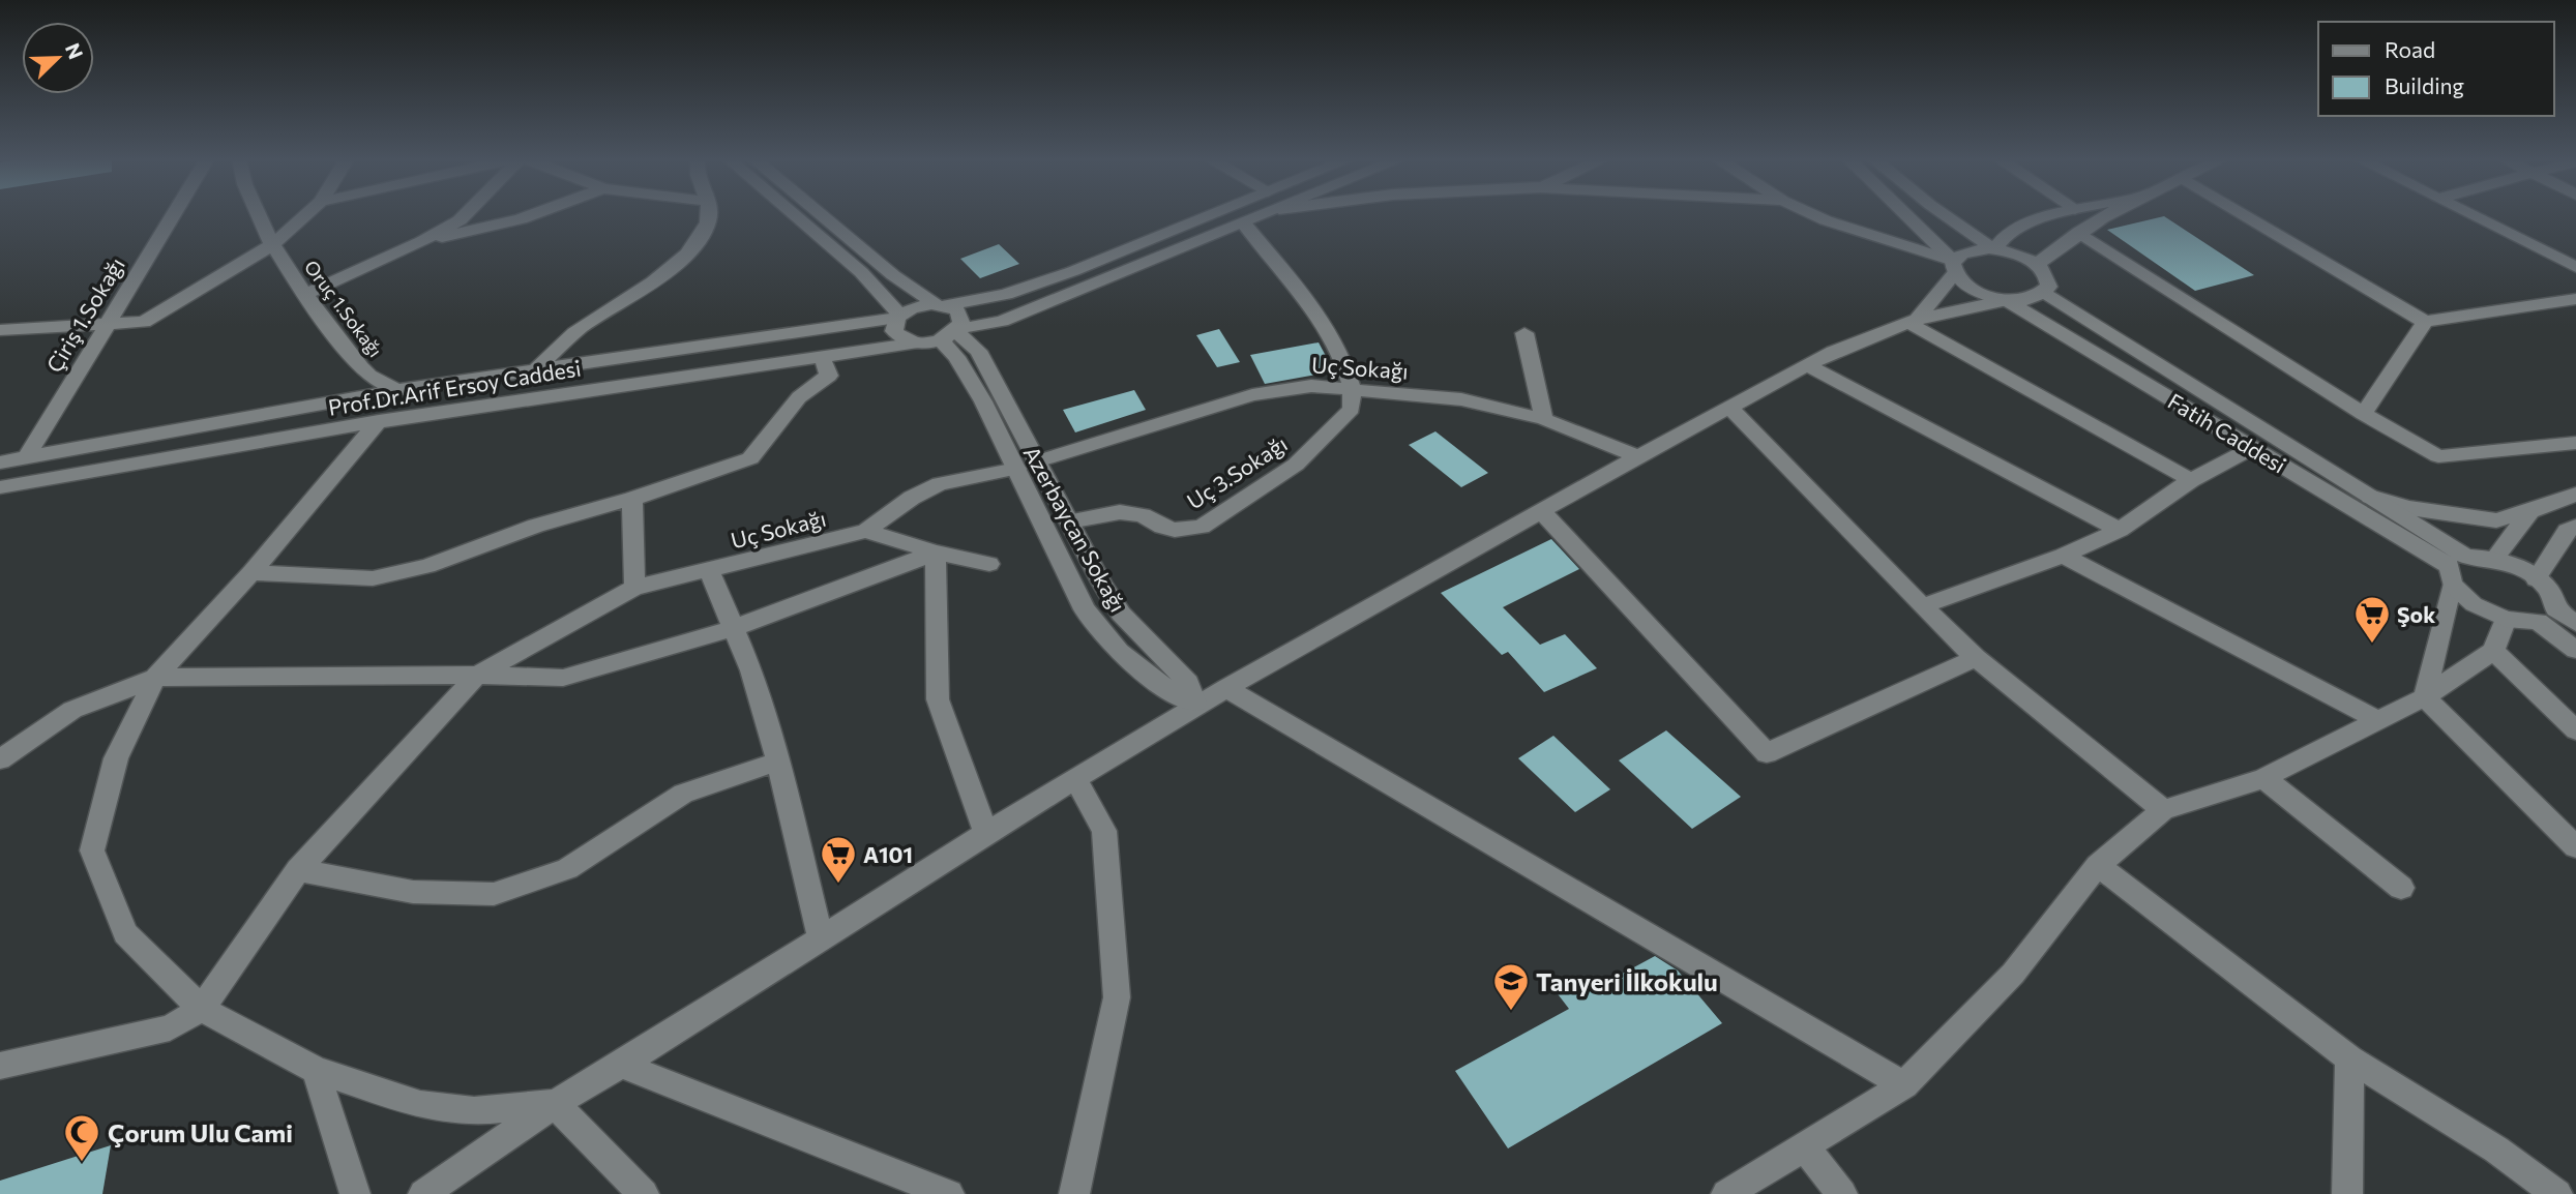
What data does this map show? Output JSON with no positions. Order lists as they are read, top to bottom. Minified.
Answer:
{"streets":{"street":["Oruç 1.Sokağı","Çiriş 1.Sokağı","Uç Sokağı","Prof.Dr.Arif Ersoy Caddesi","Fatih Caddesi","Uç 3.Sokağı","Azerbaycan Sokağı"]},"crossings":[["Oruç 1.Sokağı","Prof.Dr.Arif Ersoy Caddesi"],["Çiriş 1.Sokağı","Prof.Dr.Arif Ersoy Caddesi"],["Uç Sokağı","Uç 3.Sokağı"],["Uç Sokağı","Azerbaycan Sokağı"],["Prof.Dr.Arif Ersoy Caddesi","Azerbaycan Sokağı"],["Uç 3.Sokağı","Azerbaycan Sokağı"]],"places":{"supermarket":["Şok","A101"],"school or university":["Tanyeri İlkokulu"],"mosque":["Çorum Ulu Cami"]},"legend":["Road","Building"],"north":"top right"}
